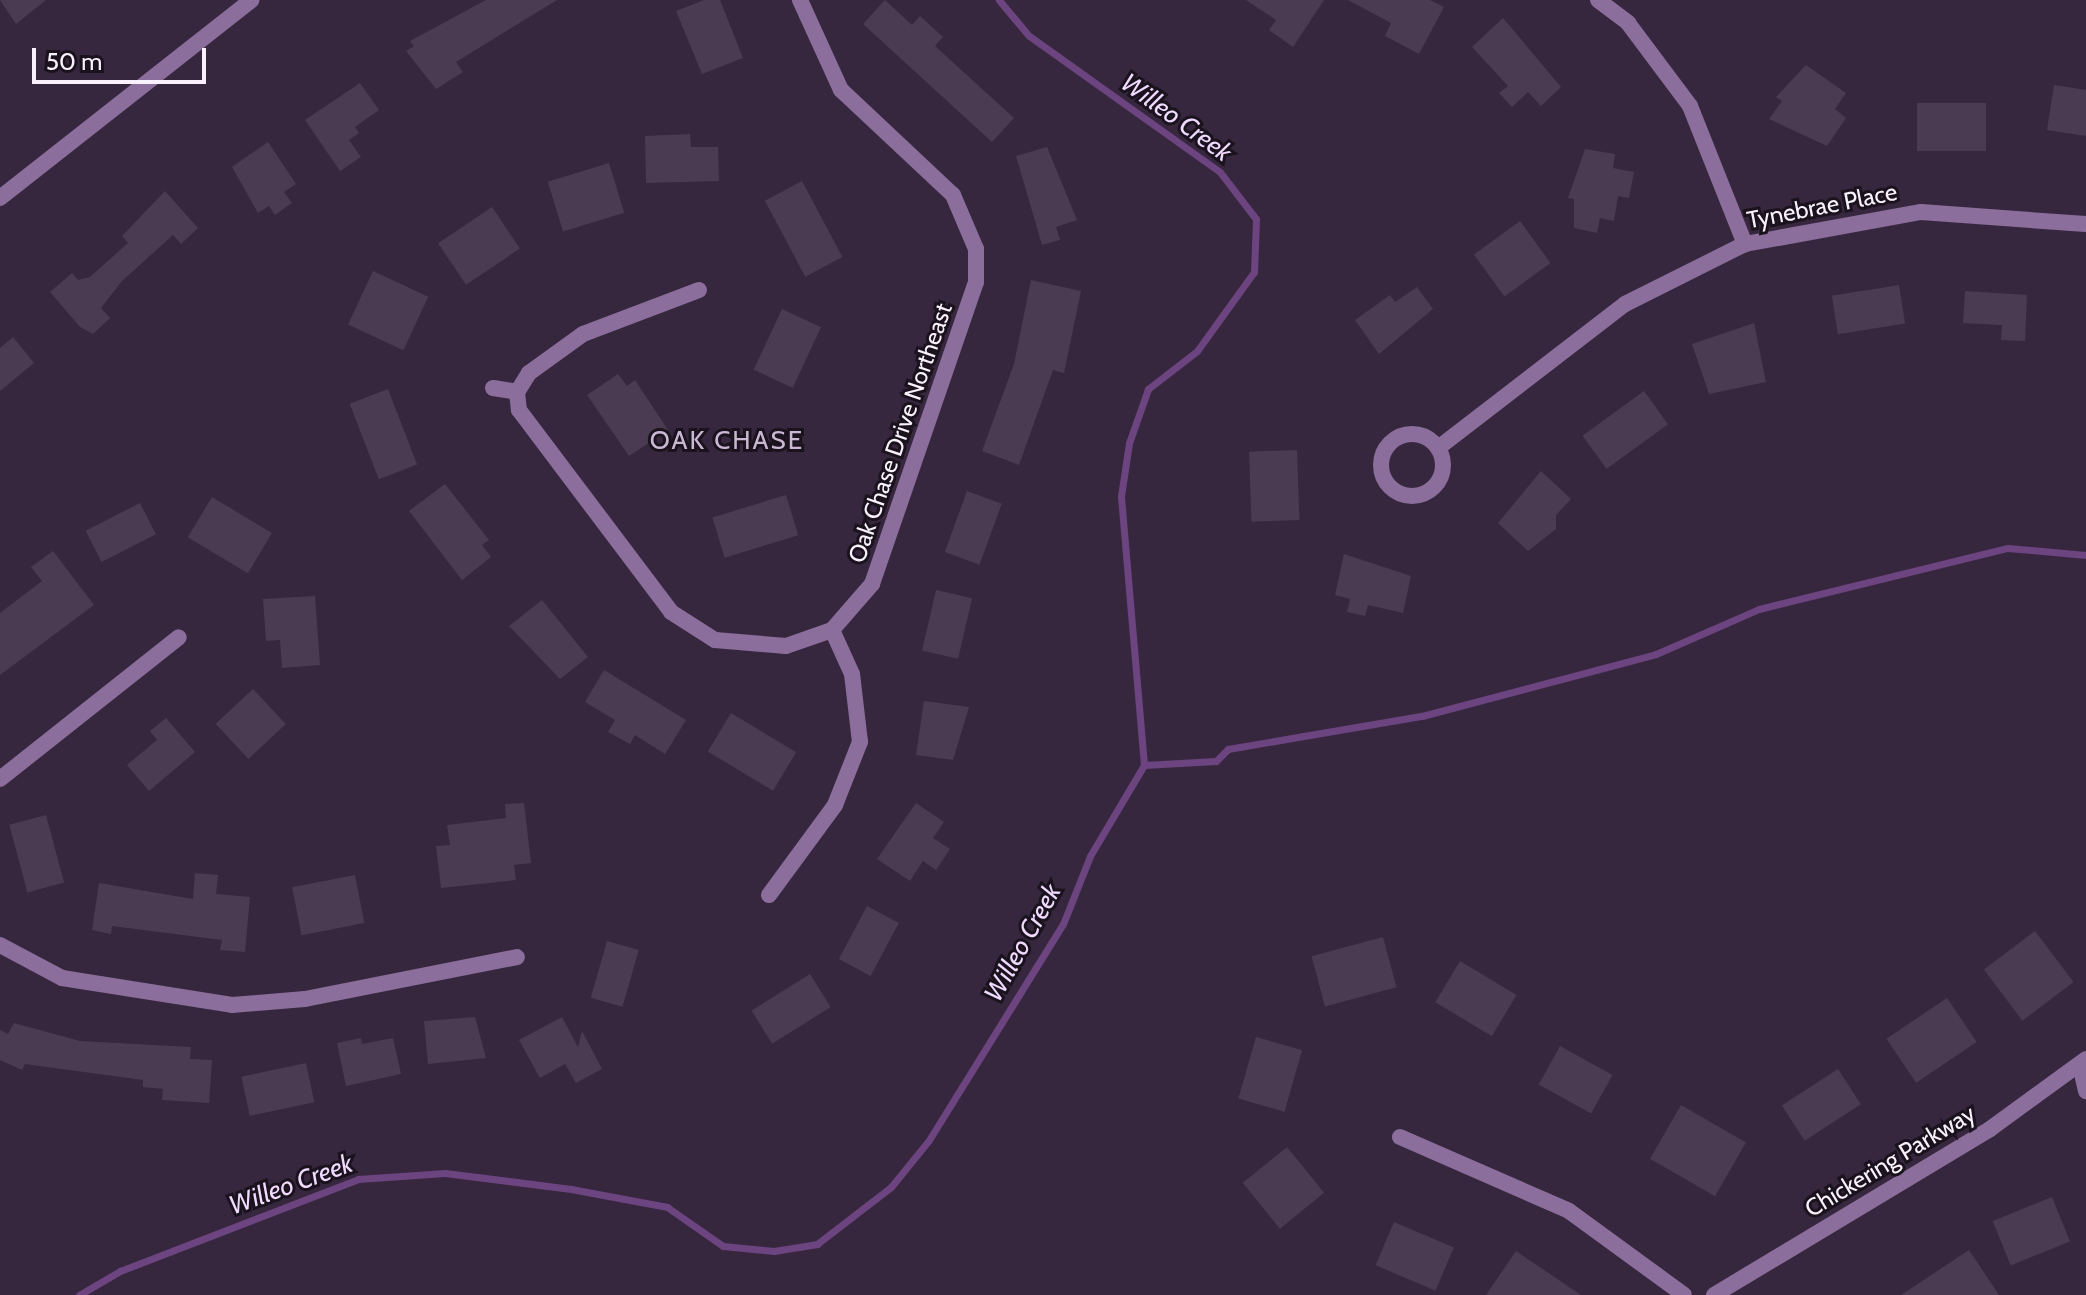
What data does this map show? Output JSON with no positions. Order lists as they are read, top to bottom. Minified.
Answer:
{"streets":{"street":["Tynebrae Place","Oak Chase Drive Northeast","Chickering Parkway"]},"districts":["OAK CHASE"],"water":["Willeo Creek"],"scale_bar":"50 m"}
